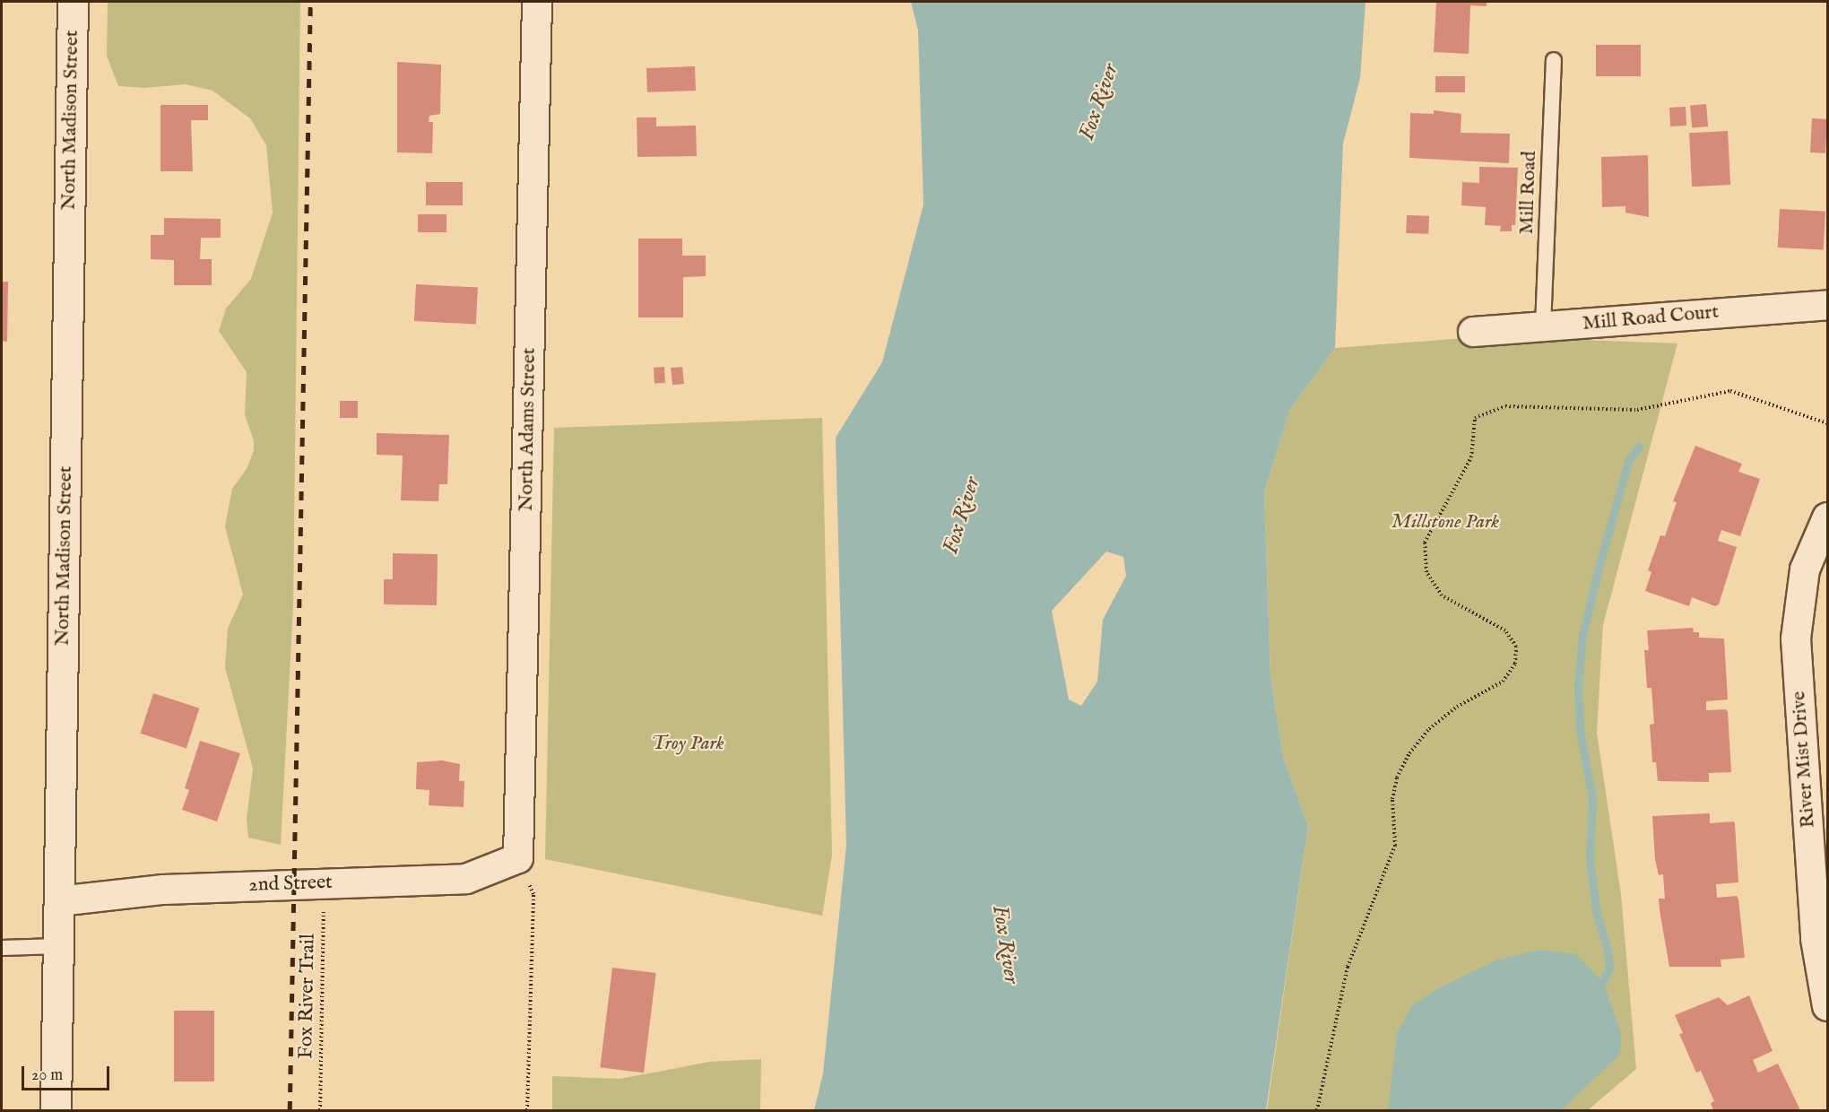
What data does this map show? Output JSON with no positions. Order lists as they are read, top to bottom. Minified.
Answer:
{"streets":{"street":["North Madison Street","Mill Road Court","North Adams Street","River Mist Drive","2nd Street"],"lane":["Mill Road"],"path":["Fox River Trail"]},"crossings":[["North Madison Street","2nd Street"],["Mill Road","Mill Road Court"],["North Adams Street","2nd Street"],["2nd Street","Fox River Trail"]],"water":["Fox River"],"parks":["Millstone Park","Troy Park"],"scale_bar":"20 m"}
